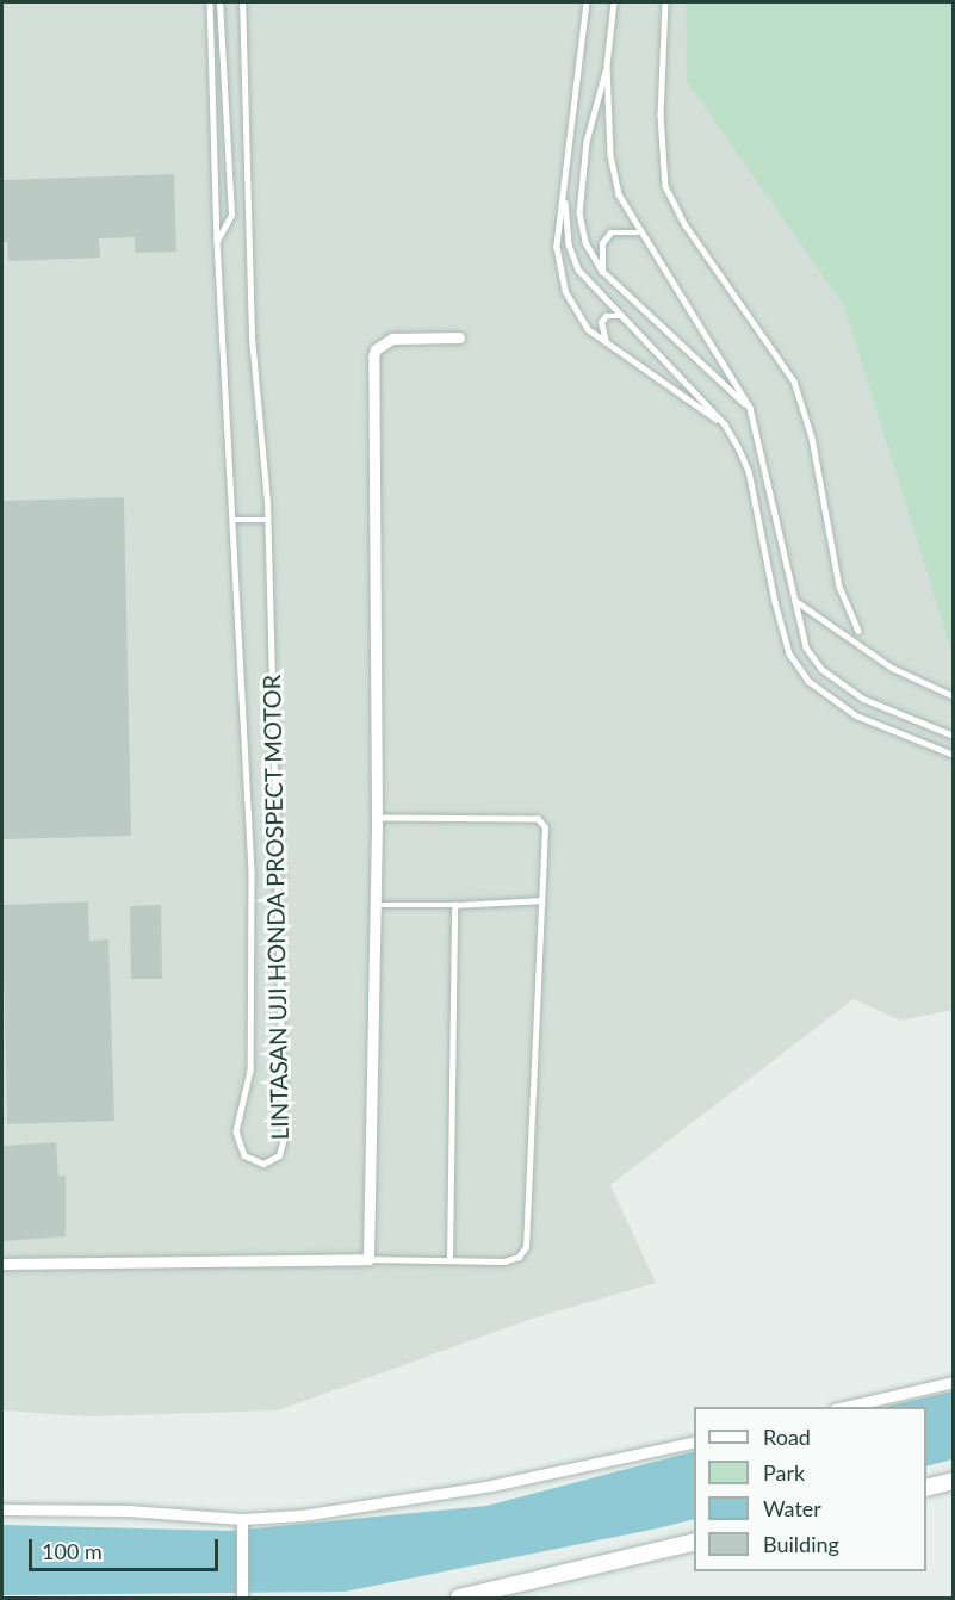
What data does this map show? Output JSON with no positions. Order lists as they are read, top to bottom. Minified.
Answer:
{"streets":{"lane":["LINTASAN UJI HONDA PROSPECT MOTOR"]},"legend":["Road","Park","Water","Building"],"scale_bar":"100 m"}
